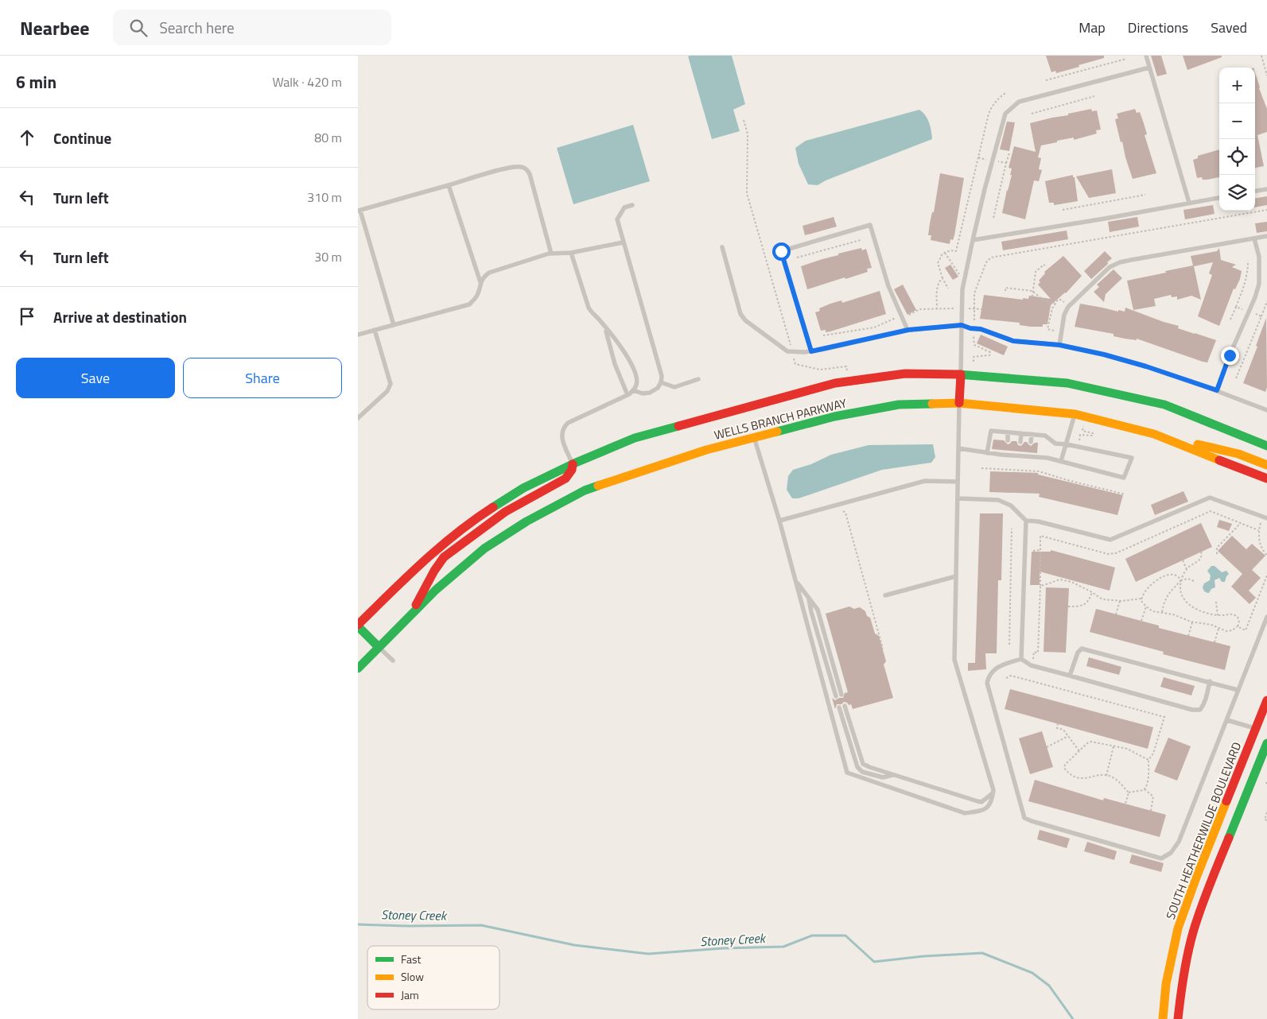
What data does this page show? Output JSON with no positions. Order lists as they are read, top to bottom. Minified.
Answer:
{"streets":{"main road":["WELLS BRANCH PARKWAY","SOUTH HEATHERWILDE BOULEVARD"]},"water":["Stoney Creek"],"legend":["Fast","Slow","Jam"],"page":{"header":"Nearbee","search":"Search here","nav":["Map","Directions","Saved"],"heading":["6 min","Walk · 420 m"],"map_buttons":["+","−"],"list":[["Continue","80 m"],["Turn left","310 m"],["Turn left","30 m"],"Arrive at destination"],"buttons":["Save","Share"]}}
